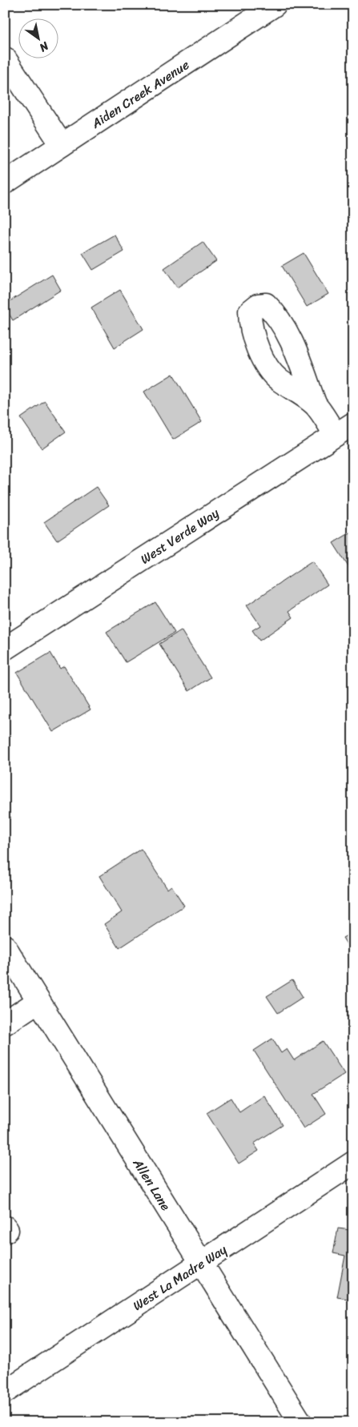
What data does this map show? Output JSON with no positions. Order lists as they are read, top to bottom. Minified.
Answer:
{"streets":{"street":["Aiden Creek Avenue","West Verde Way","Allen Lane","West La Madre Way"]},"crossings":[["Allen Lane","West La Madre Way"]],"north":"bottom right"}
